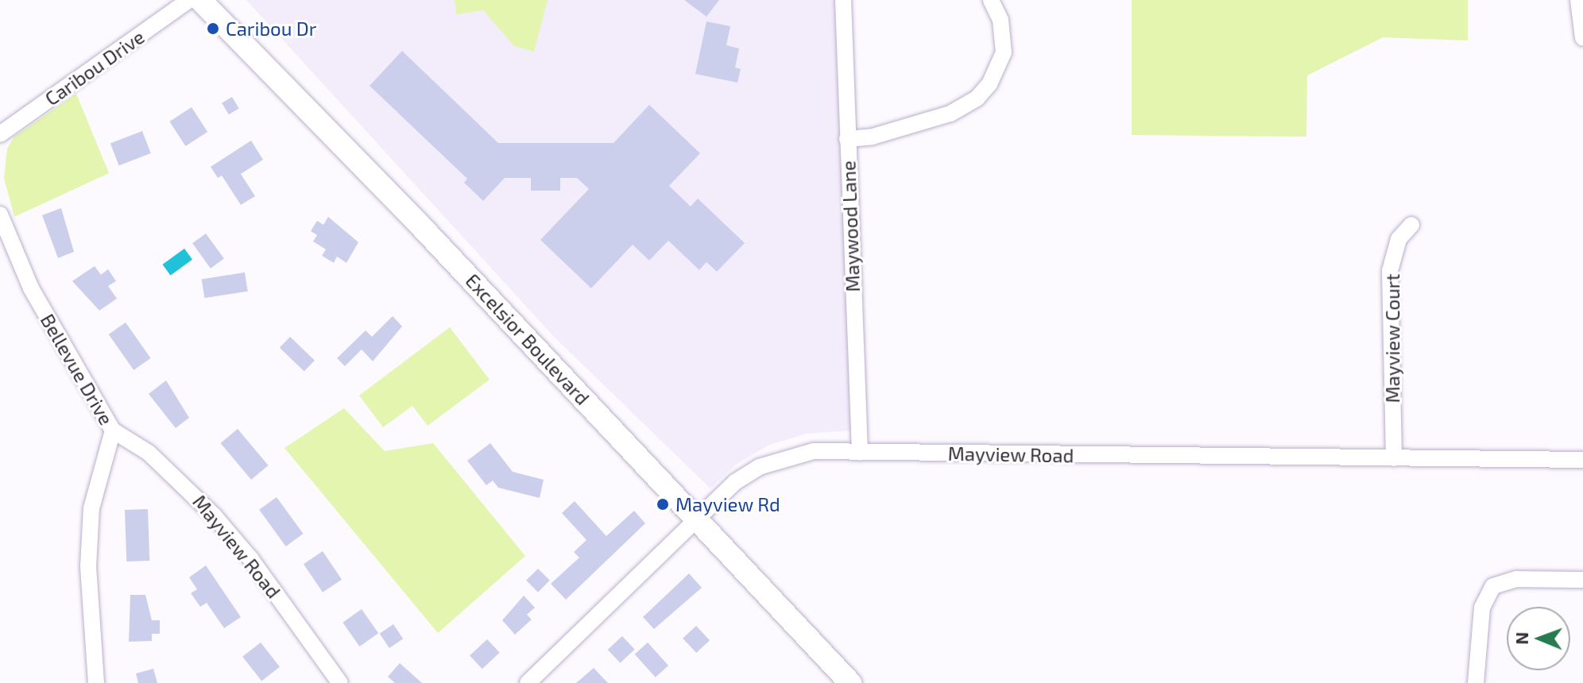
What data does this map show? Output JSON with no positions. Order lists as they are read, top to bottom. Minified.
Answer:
{"streets":{"main road":["Excelsior Boulevard"],"street":["Caribou Drive","Maywood Lane","Mayview Court","Bellevue Drive","Mayview Road"]},"crossings":[["Maywood Lane","Mayview Road"],["Mayview Court","Mayview Road"],["Excelsior Boulevard","Mayview Road"],["Bellevue Drive","Mayview Road"]],"places":["Caribou Dr","Mayview Rd"],"north":"left"}
